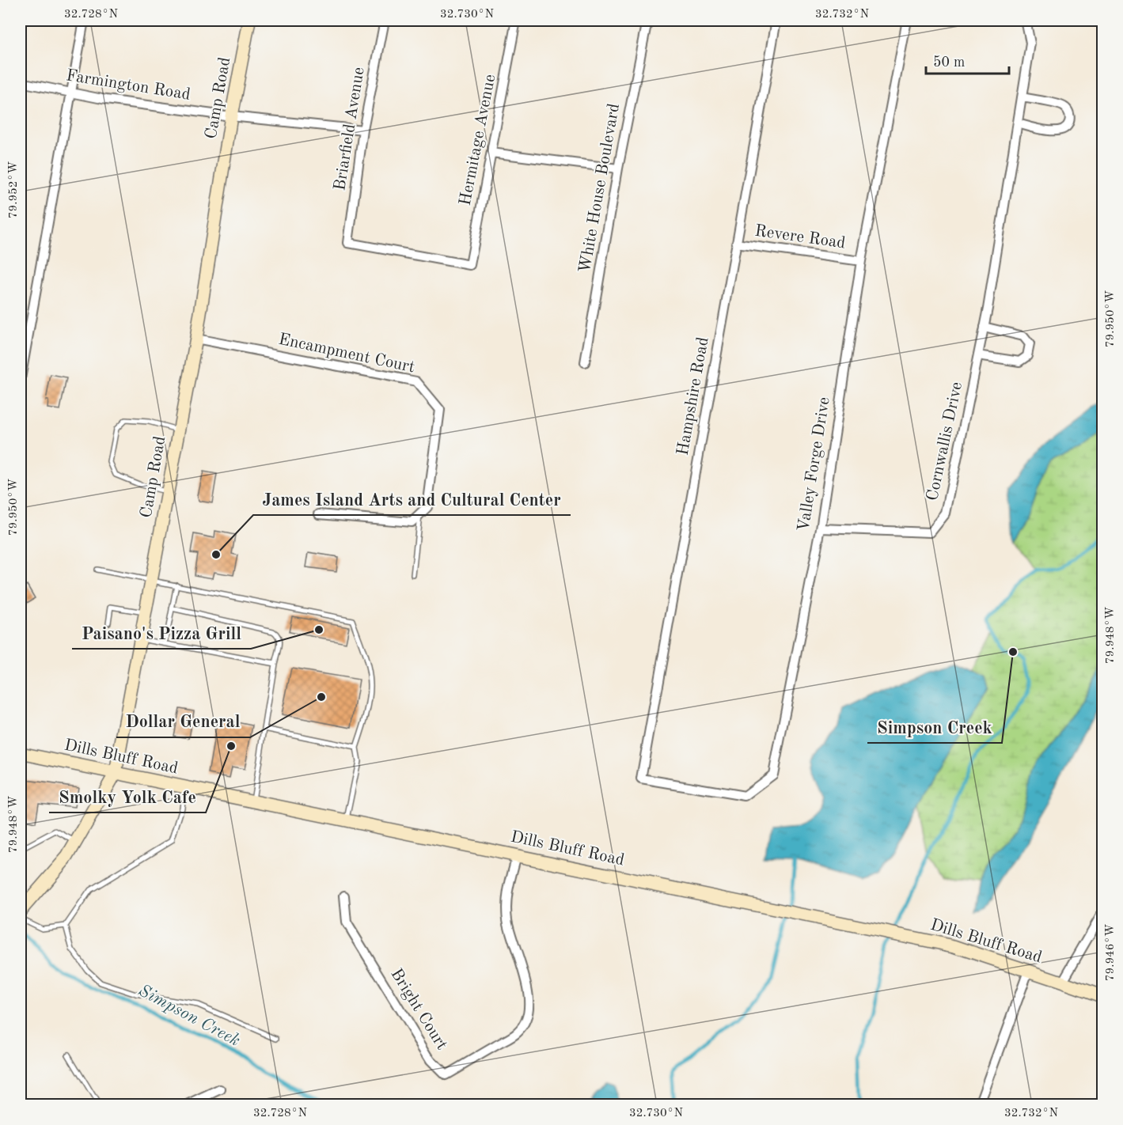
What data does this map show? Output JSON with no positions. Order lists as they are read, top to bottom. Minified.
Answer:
{"streets":{"street":["Farmington Road","Camp Road","Briarfield Avenue","Hermitage Avenue","White House Boulevard","Revere Road","Encampment Court","Hampshire Road","Cornwallis Drive","Valley Forge Drive","Dills Bluff Road","Bright Court"]},"crossings":[["Farmington Road","Camp Road"],["Farmington Road","Briarfield Avenue"],["Camp Road","Encampment Court"],["Camp Road","Dills Bluff Road"],["Briarfield Avenue","Hermitage Avenue"],["Revere Road","Hampshire Road"],["Revere Road","Valley Forge Drive"],["Hampshire Road","Valley Forge Drive"],["Cornwallis Drive","Valley Forge Drive"],["Dills Bluff Road","Bright Court"]],"water":["Simpson Creek"],"places":["James Island Arts and Cultural Center","Paisano's Pizza Grill","Simpson Creek","Dollar General","Smolky Yolk Cafe"],"scale_bar":"50 m","coordinates":["32.728°N","32.730°N","32.732°N","79.952°W","79.950°W","79.948°W","79.946°W"]}
